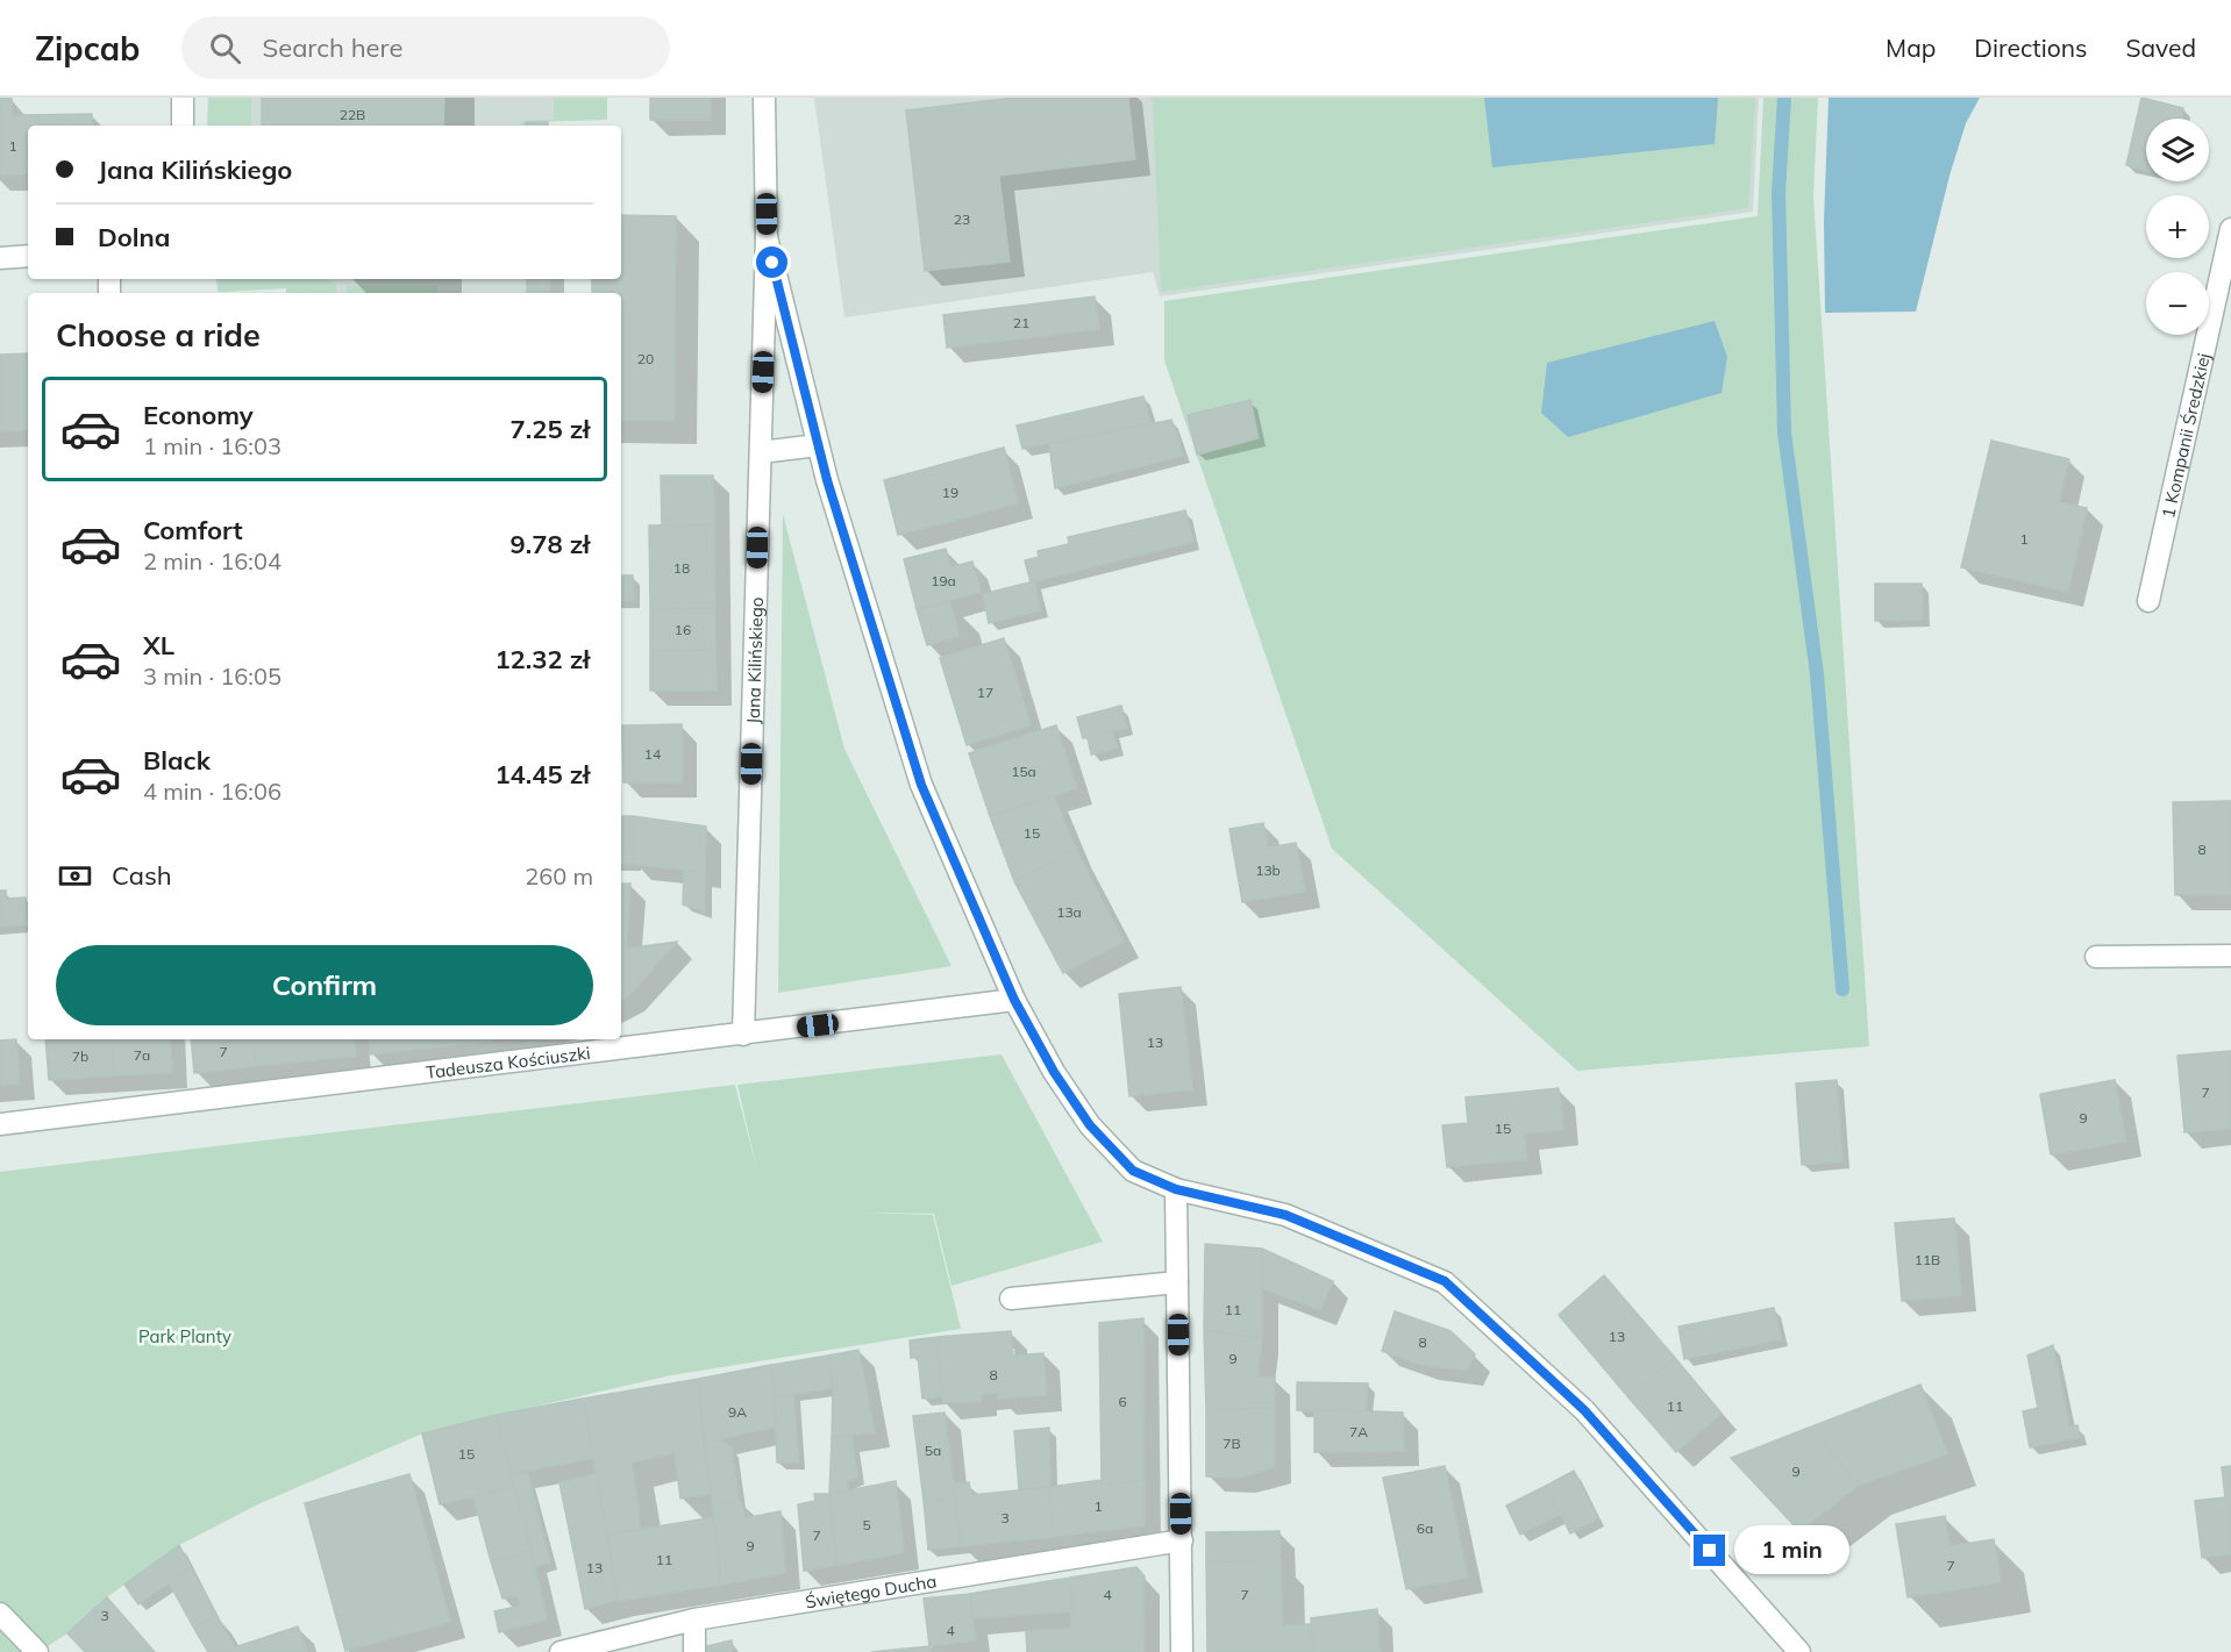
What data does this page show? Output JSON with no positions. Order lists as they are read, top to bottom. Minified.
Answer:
{"streets":{"street":["1 Kompanii Średzkiej","Jana Kilińskiego","Tadeusza Kościuszki","Świętego Ducha"]},"crossings":[["Jana Kilińskiego","Tadeusza Kościuszki"]],"parks":["Park Planty"],"house_numbers":["22B","1","23","21","20","19","1","18","19a","16","17","14","15a","15","8","13b","13a","13","7","7a","7b","7","9","15","11B","11","13","8","9","8","6","11","9A","7A","7B","5a","15","9","1","3","5","6a","7","9","11","7","13","4","7","3","4"],"page":{"header":"Zipcab","search":"Search here","nav":["Map","Directions","Saved"],"map_buttons":["+","−"],"banner":["Jana Kilińskiego","Dolna"],"heading":"Choose a ride","list":[{"name":"Economy","note":"1 min · 16:03","value":"7.25 zł"},{"name":"Comfort","note":"2 min · 16:04","value":"9.78 zł"},{"name":"XL","note":"3 min · 16:05","value":"12.32 zł"},{"name":"Black","note":"4 min · 16:06","value":"14.45 zł"}],"pay":["Cash","260 m"],"buttons":"Confirm","bubble":"1 min"}}
